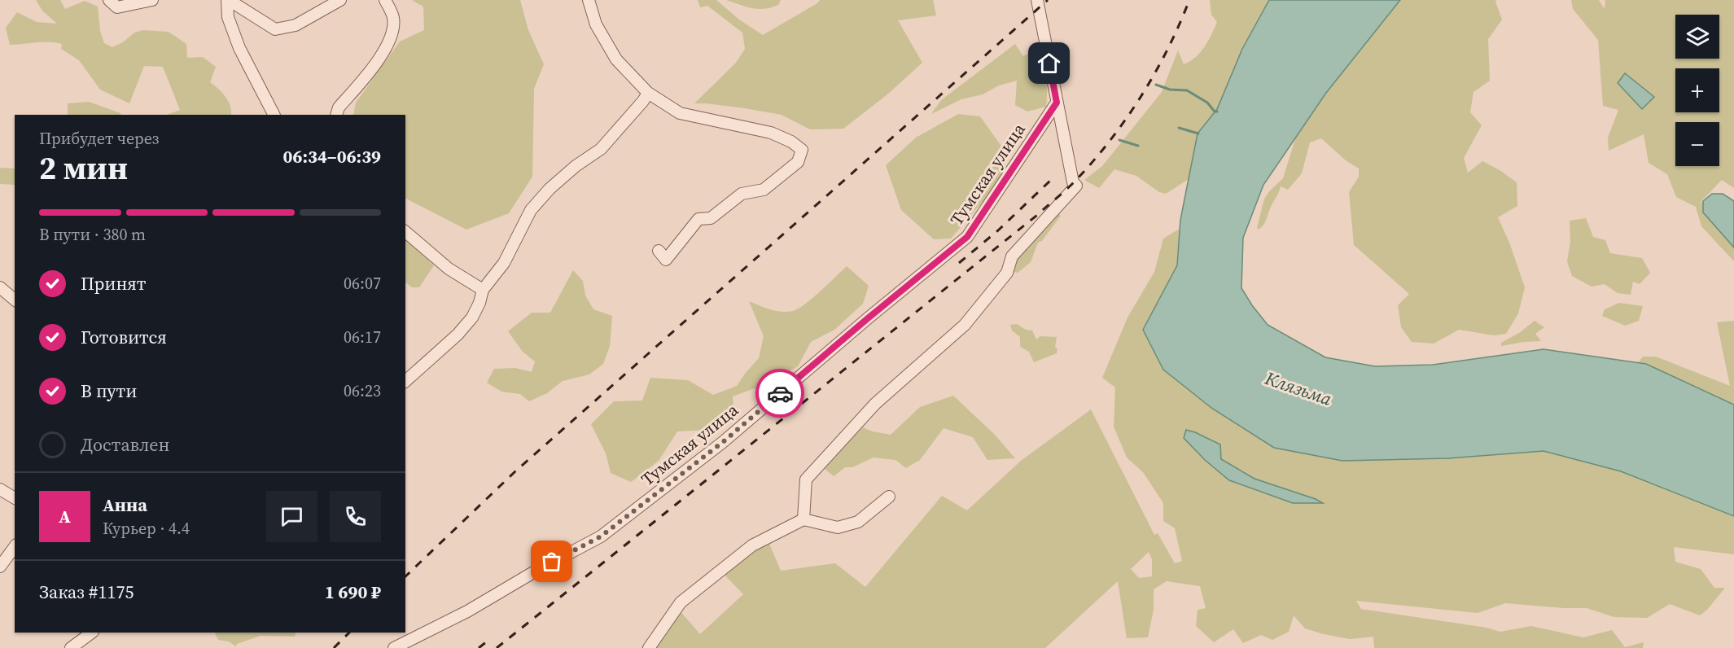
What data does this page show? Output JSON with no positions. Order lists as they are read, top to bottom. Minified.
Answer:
{"streets":{"street":["Тумская улица"]},"water":["Клязьма"],"page":{"map_buttons":["+","−"],"heading":["2 мин","Прибудет через","06:34–06:39"],"panel":["Анна","Курьер · 4.4","Заказ #1175","1 690 ₽"],"bar":"В пути · 380 m","list":[["Принят","06:07"],["Готовится","06:17"],["В пути","06:23"],"Доставлен"],"round":"А"}}
